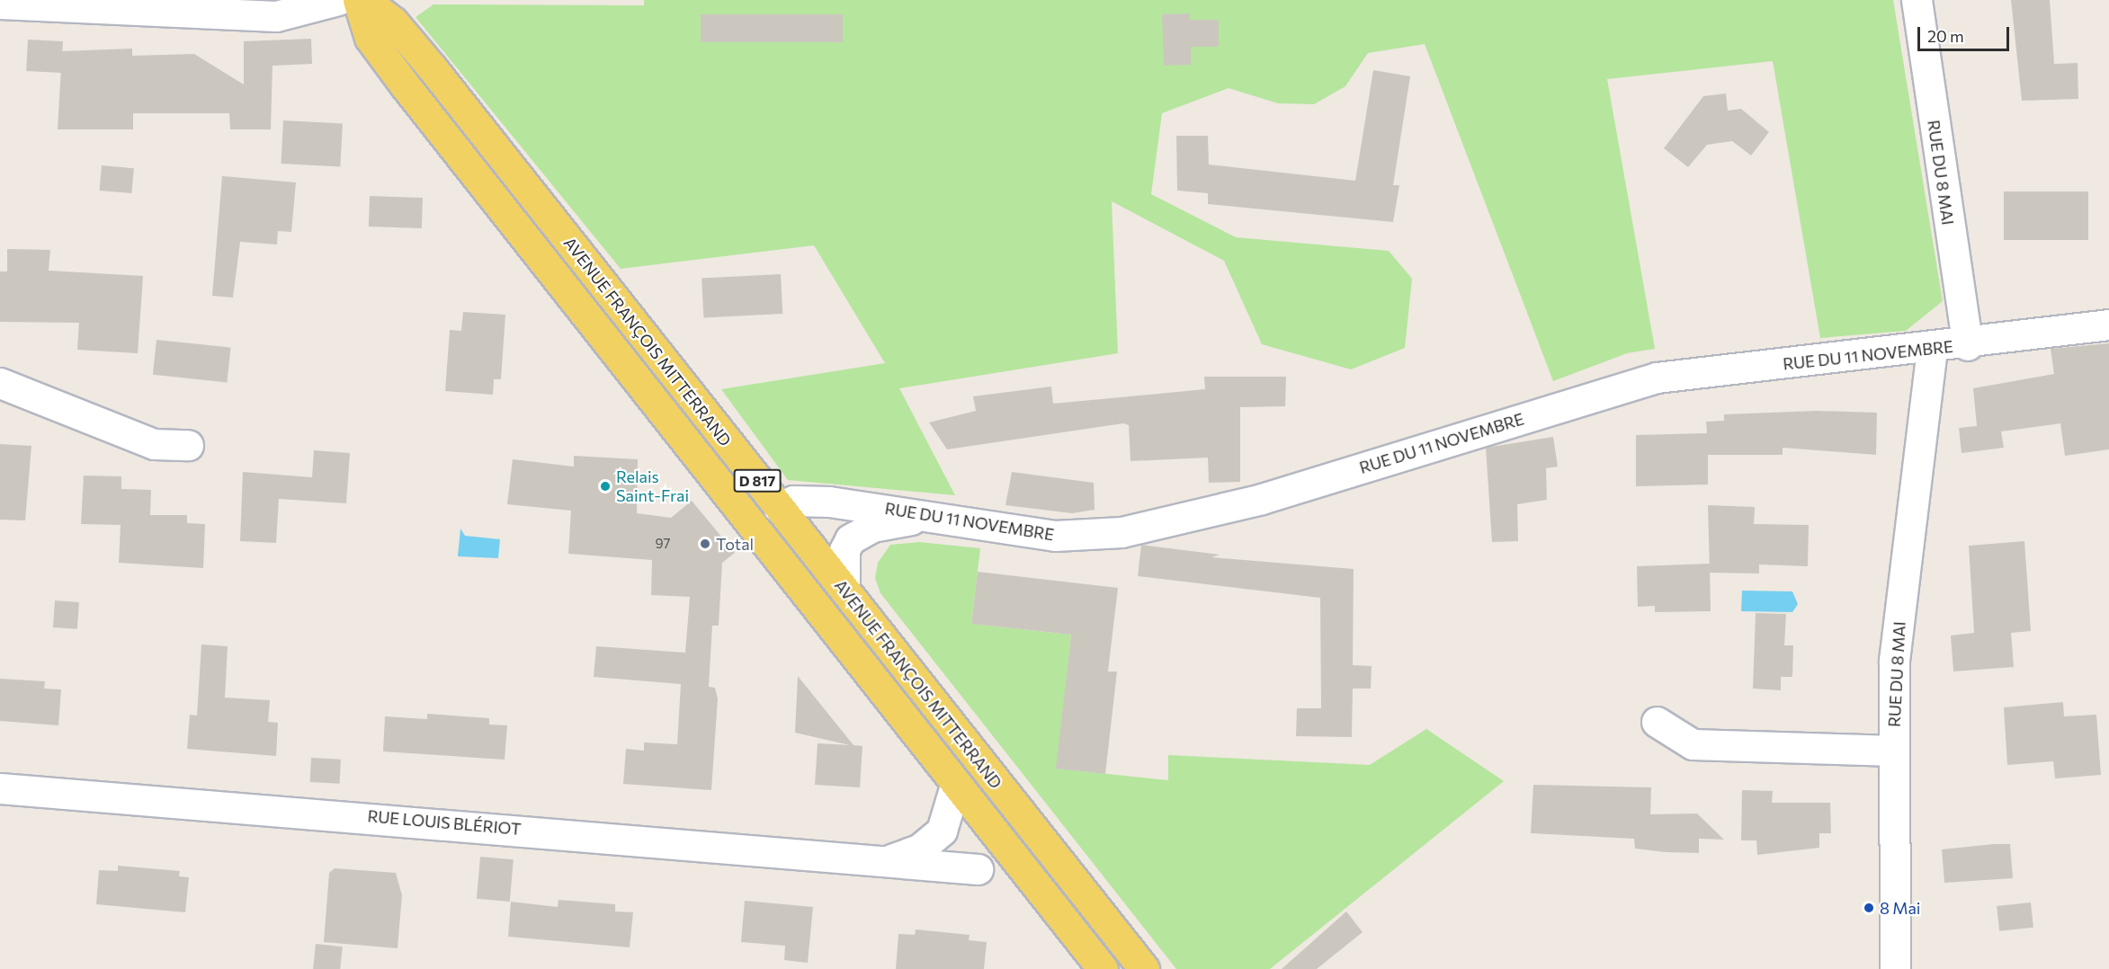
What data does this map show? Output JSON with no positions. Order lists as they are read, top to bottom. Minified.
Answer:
{"streets":{"main road":["AVENUE FRANÇOIS MITTERRAND","D 817"],"street":["RUE DU 8 MAI","RUE DU 11 NOVEMBRE","RUE LOUIS BLÉRIOT"]},"crossings":[["RUE DU 8 MAI","RUE DU 11 NOVEMBRE"],["AVENUE FRANÇOIS MITTERRAND","RUE DU 11 NOVEMBRE"],["AVENUE FRANÇOIS MITTERRAND","RUE LOUIS BLÉRIOT"]],"places":["Relais Saint-Frai","Total","8 Mai"],"house_numbers":["97"],"scale_bar":"20 m"}
